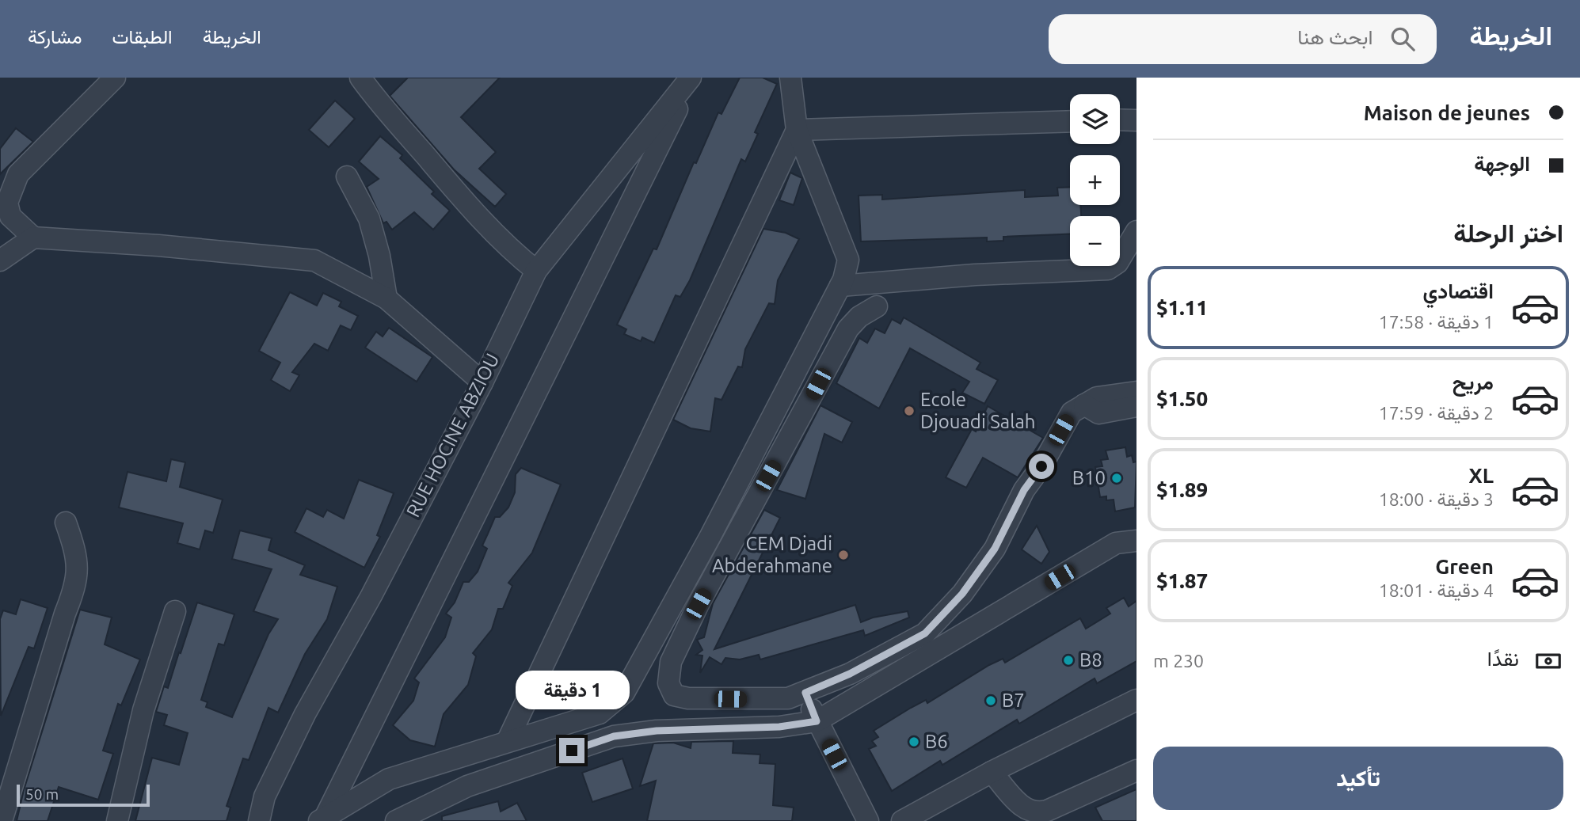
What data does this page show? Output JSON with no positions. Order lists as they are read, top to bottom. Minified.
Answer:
{"streets":{"street":["RUE HOCINE ABZIOU"]},"places":["Ecole Djouadi Salah","B10","CEM Djadi Abderahmane","B8","B7","B6"],"scale_bar":"50 m","page":{"header":"الخريطة","search":"ابحث هنا","nav":["الخريطة","الطبقات","مشاركة"],"banner":["Maison de jeunes","الوجهة"],"map_buttons":["+","−"],"heading":"اختر الرحلة","list":[{"name":"اقتصادي","note":"1 دقيقة · 17:58","value":"$1.11"},{"name":"مريح","note":"2 دقيقة · 17:59","value":"$1.50"},{"name":"XL","note":"3 دقيقة · 18:00","value":"$1.89"},{"name":"Green","note":"4 دقيقة · 18:01","value":"$1.87"}],"pay":["نقدًا","230 m"],"bubble":"1 دقيقة","buttons":"تأكيد","scale":"50 m"}}
